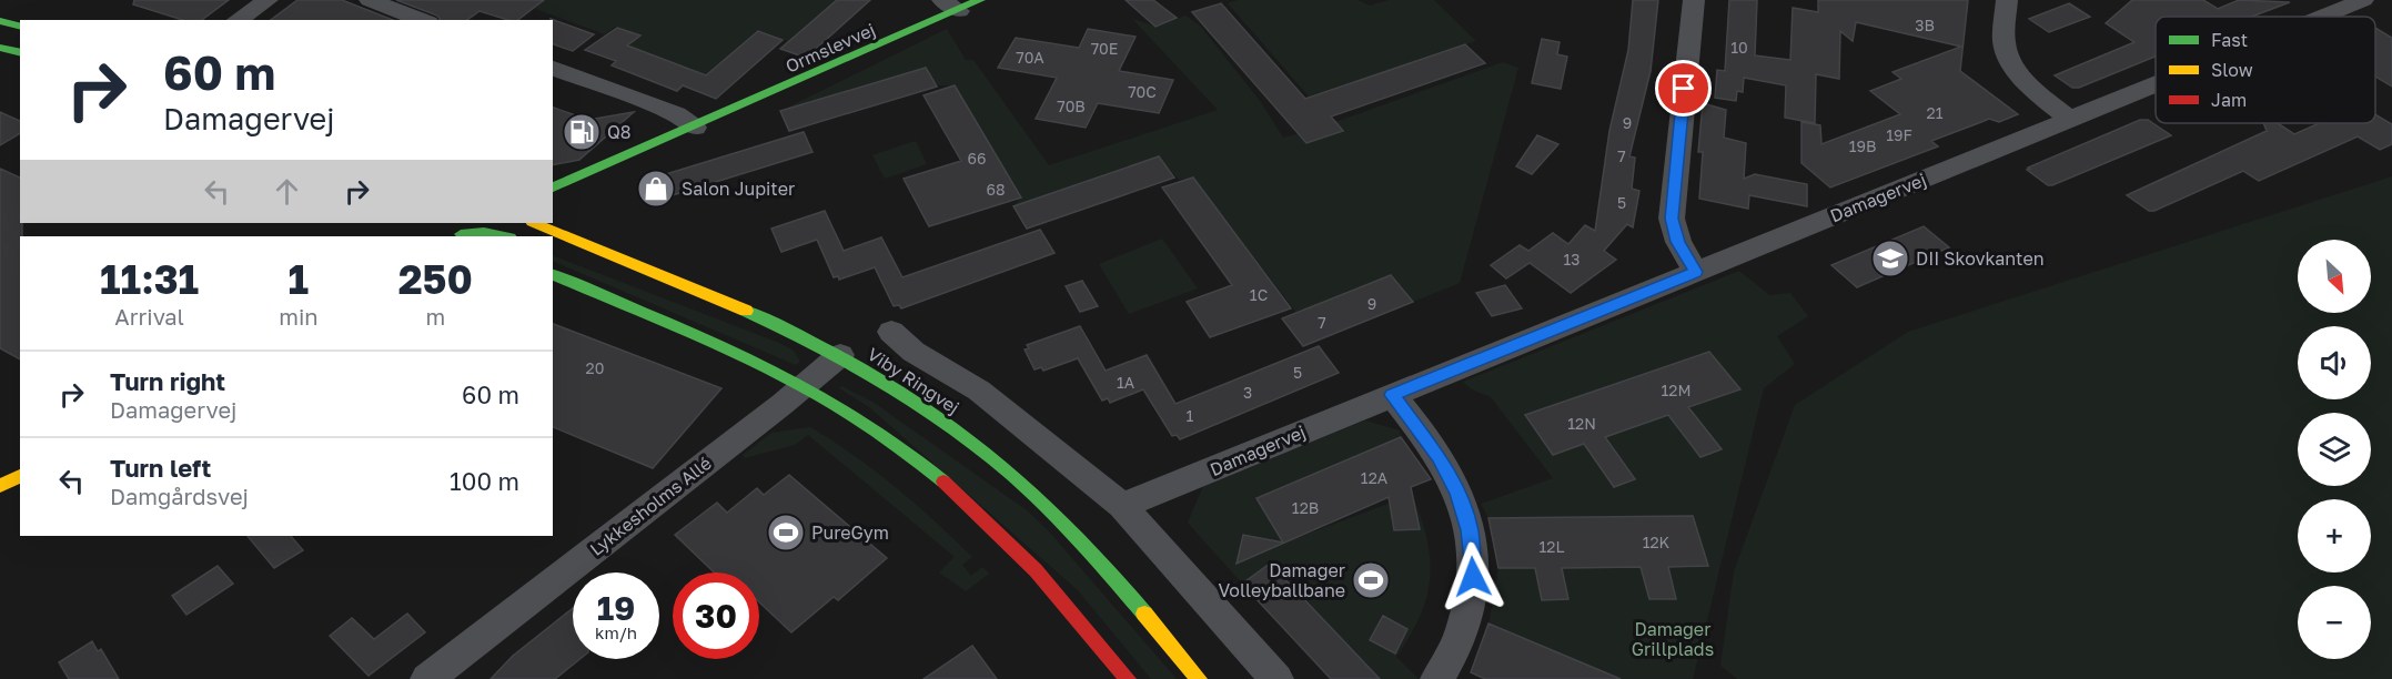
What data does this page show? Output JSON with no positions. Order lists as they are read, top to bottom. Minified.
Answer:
{"streets":{"main road":["Ormslevvej","Viby Ringvej"],"street":["Damagervej","Lykkesholms Allé"]},"crossings":[["Viby Ringvej","Lykkesholms Allé"]],"parks":["Damager Grillplads"],"places":{"fuel station":["Q8"],"shop":["Salon Jupiter"],"school or university":["DII Skovkanten"],"sports":["PureGym","Damager Volleyballbane"]},"house_numbers":["3B","10","70E","70A","70C","70B","21","9","19F","19B","7","66","68","5","13","1C","9","7","20","5","1A","12M","3","1","12N","12A","12B","12K","12L"],"legend":["Fast","Slow","Jam"],"north":"bottom right","page":{"turn":["60 m","Damagervej"],"eta":["11:31","Arrival","1","min","250","m"],"map_buttons":["+","−"],"list":[{"name":"Turn right","note":"Damagervej","value":"60 m"},{"name":"Turn left","note":"Damgårdsvej","value":"100 m"}],"speed":"19 km/h","limit":"30"}}
